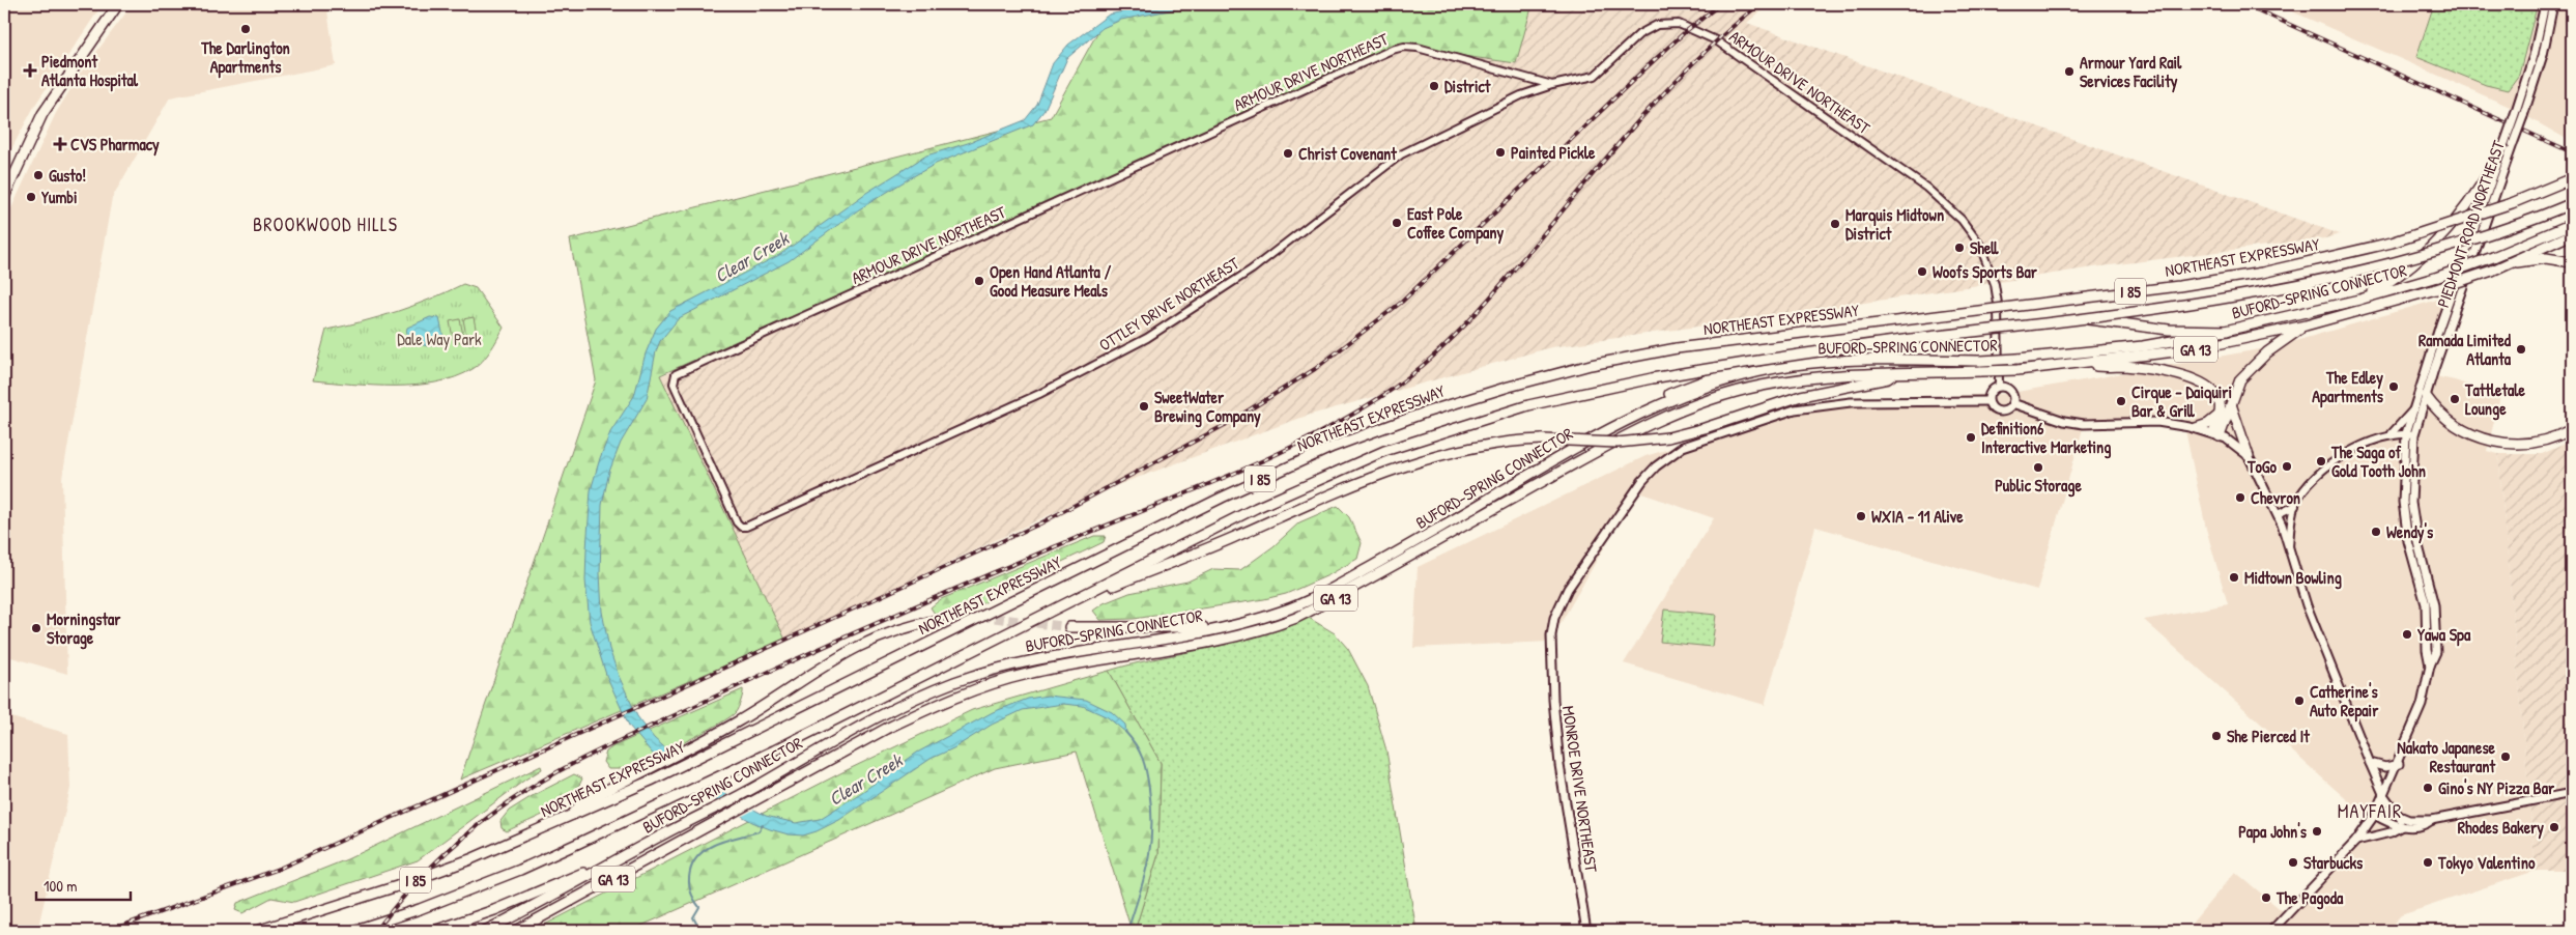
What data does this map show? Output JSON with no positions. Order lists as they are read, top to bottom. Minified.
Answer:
{"streets":{"highway":["NORTHEAST EXPRESSWAY","I 85","BUFORD-SPRING CONNECTOR","GA 13"],"main road":["PIEDMONT ROAD NORTHEAST","MONROE DRIVE NORTHEAST"],"street":["ARMOUR DRIVE NORTHEAST","OTTLEY DRIVE NORTHEAST"]},"crossings":[["ARMOUR DRIVE NORTHEAST","OTTLEY DRIVE NORTHEAST"],["ARMOUR DRIVE NORTHEAST","MONROE DRIVE NORTHEAST"],["PIEDMONT ROAD NORTHEAST","MONROE DRIVE NORTHEAST"]],"districts":["BROOKWOOD HILLS","MAYFAIR"],"water":["Clear Creek"],"parks":["Dale Way Park"],"places":{"other":["The Darlington Apartments","Armour Yard Rail Services Facility","District","Painted Pickle","Christ Covenant","Gusto!","Yumbi","East Pole Coffee Company","Marquis Midtown District","Shell","Woofs Sports Bar","Open Hand Atlanta / Good Measure Meals","Ramada Limited Atlanta","The Edley Apartments","Tattletale Lounge","Cirque - Daiquiri Bar & Grill","SweetWater Brewing Company","Definition6 Interactive Marketing","The Saga of Gold Tooth John","ToGo","Public Storage","Chevron","WXIA - 11 Alive","Wendy's","Midtown Bowling","Morningstar Storage","Yawa Spa","Catherine's Auto Repair","She Pierced It","Nakato Japanese Restaurant","Gino's NY Pizza Bar","Rhodes Bakery","Papa John's","Starbucks","Tokyo Valentino","The Pagoda"],"health":["Piedmont Atlanta Hospital","CVS Pharmacy"]},"scale_bar":"100 m"}
